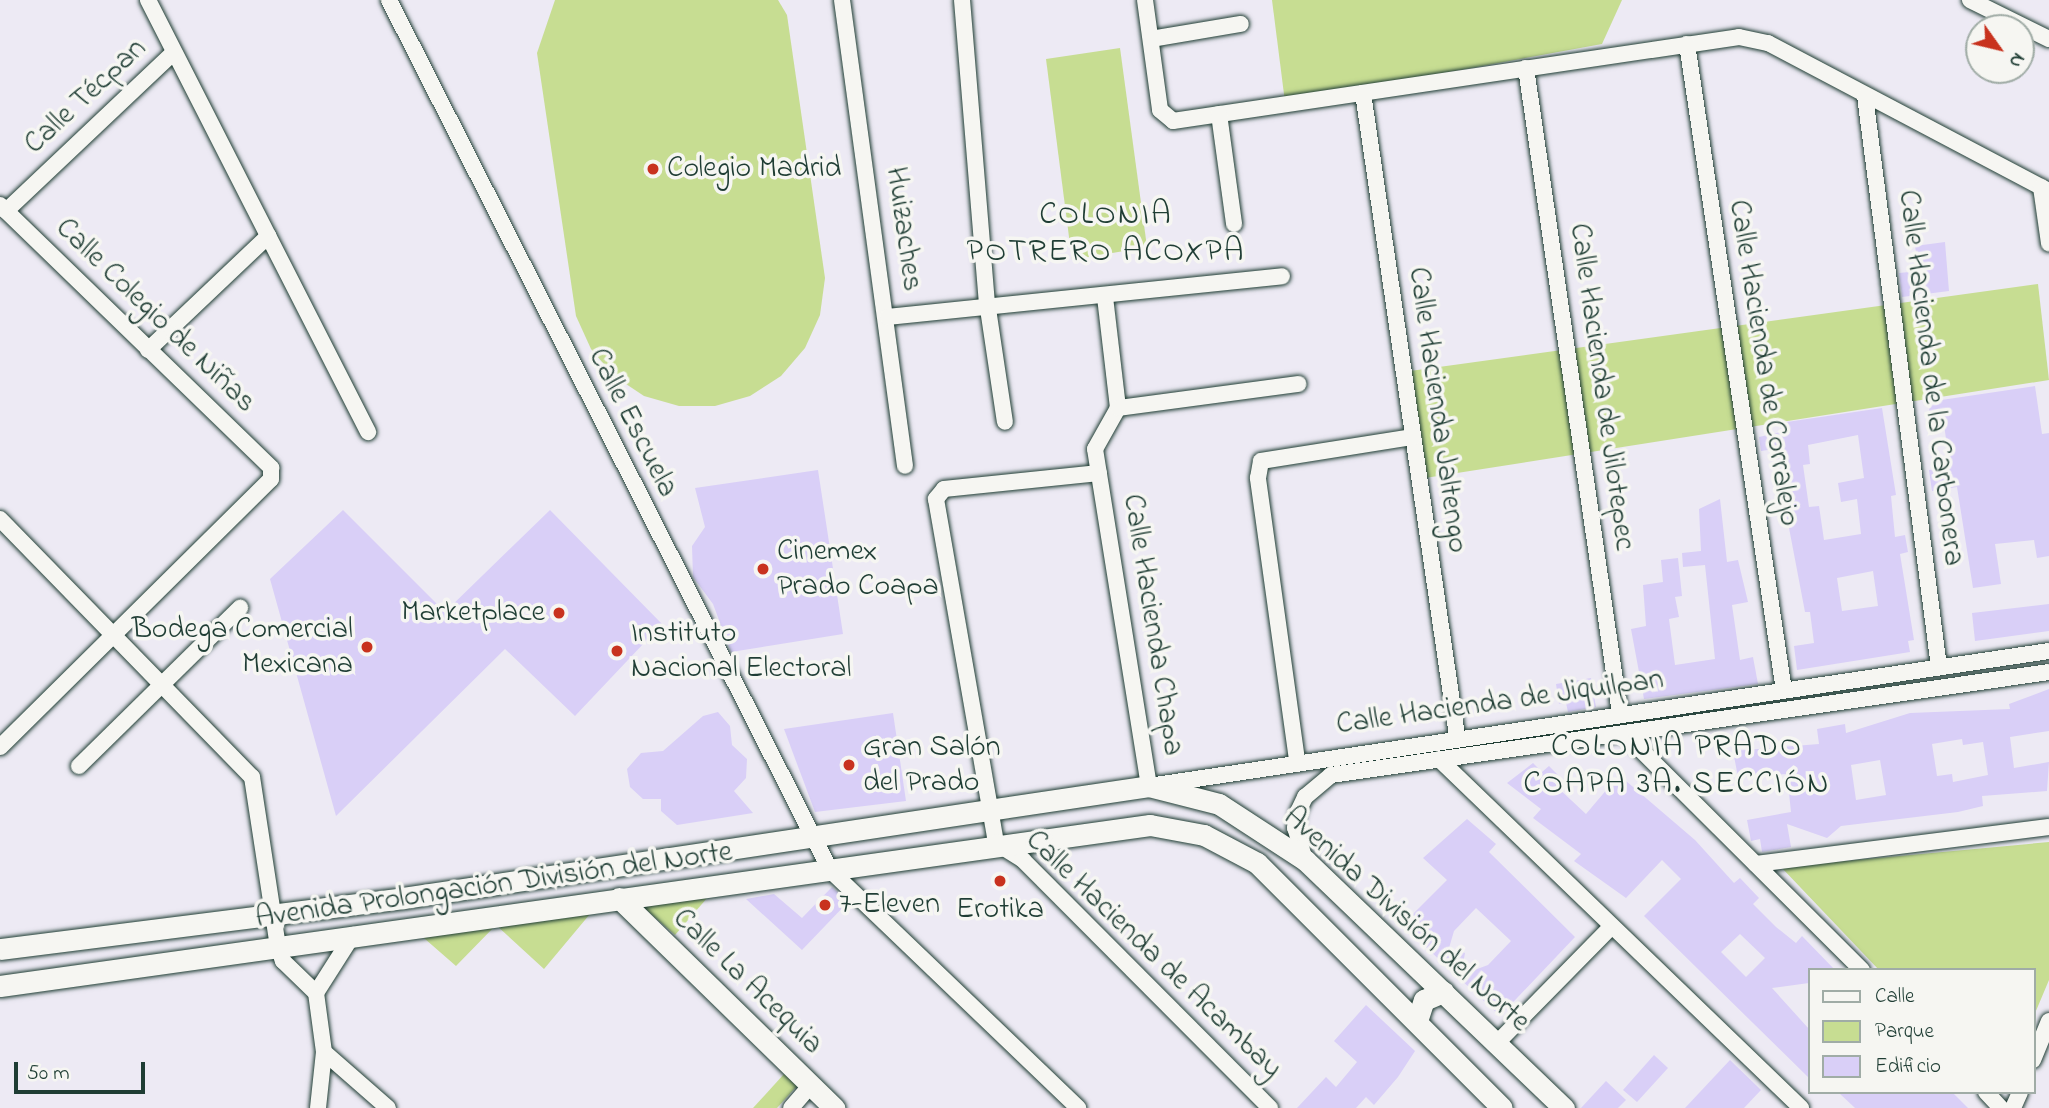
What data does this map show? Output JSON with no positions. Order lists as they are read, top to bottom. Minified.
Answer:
{"streets":{"main road":["Avenida Prolongación División del Norte","Avenida División del Norte","Calle La Acequia"],"street":["Calle Técpan","Huizaches","Calle Colegio de Niñas","Calle Hacienda de Corralejo","Calle Hacienda de la Carbonera","Calle Hacienda de Jilotepec","Calle Hacienda Jaltengo","Calle Escuela","Calle Hacienda Chapa","Calle Hacienda de Jiquilpan","Calle Hacienda de Acambay"]},"crossings":[["Calle Técpan","Calle Colegio de Niñas"],["Calle Hacienda de Corralejo","Calle Hacienda de Jiquilpan"],["Calle Hacienda de la Carbonera","Calle Hacienda de Jiquilpan"],["Calle Hacienda de Jilotepec","Calle Hacienda de Jiquilpan"],["Calle Hacienda Jaltengo","Calle Hacienda de Jiquilpan"],["Calle Escuela","Avenida Prolongación División del Norte"],["Calle Hacienda Chapa","Calle Hacienda de Jiquilpan"],["Calle Hacienda Chapa","Avenida División del Norte"],["Calle Hacienda de Jiquilpan","Avenida División del Norte"],["Avenida Prolongación División del Norte","Avenida División del Norte"],["Avenida Prolongación División del Norte","Calle Hacienda de Acambay"],["Avenida Prolongación División del Norte","Calle La Acequia"],["Avenida División del Norte","Calle Hacienda de Acambay"]],"districts":["COLONIA POTRERO ACOXPA","COLONIA PRADO COAPA 3A. SECCIÓN"],"places":["Colegio Madrid","Cinemex Prado Coapa","Marketplace","Bodega Comercial Mexicana","Instituto Nacional Electoral","Gran Salón del Prado","Erotika","7-Eleven"],"legend":["Calle","Parque","Edificio"],"scale_bar":"50 m","north":"bottom right"}
